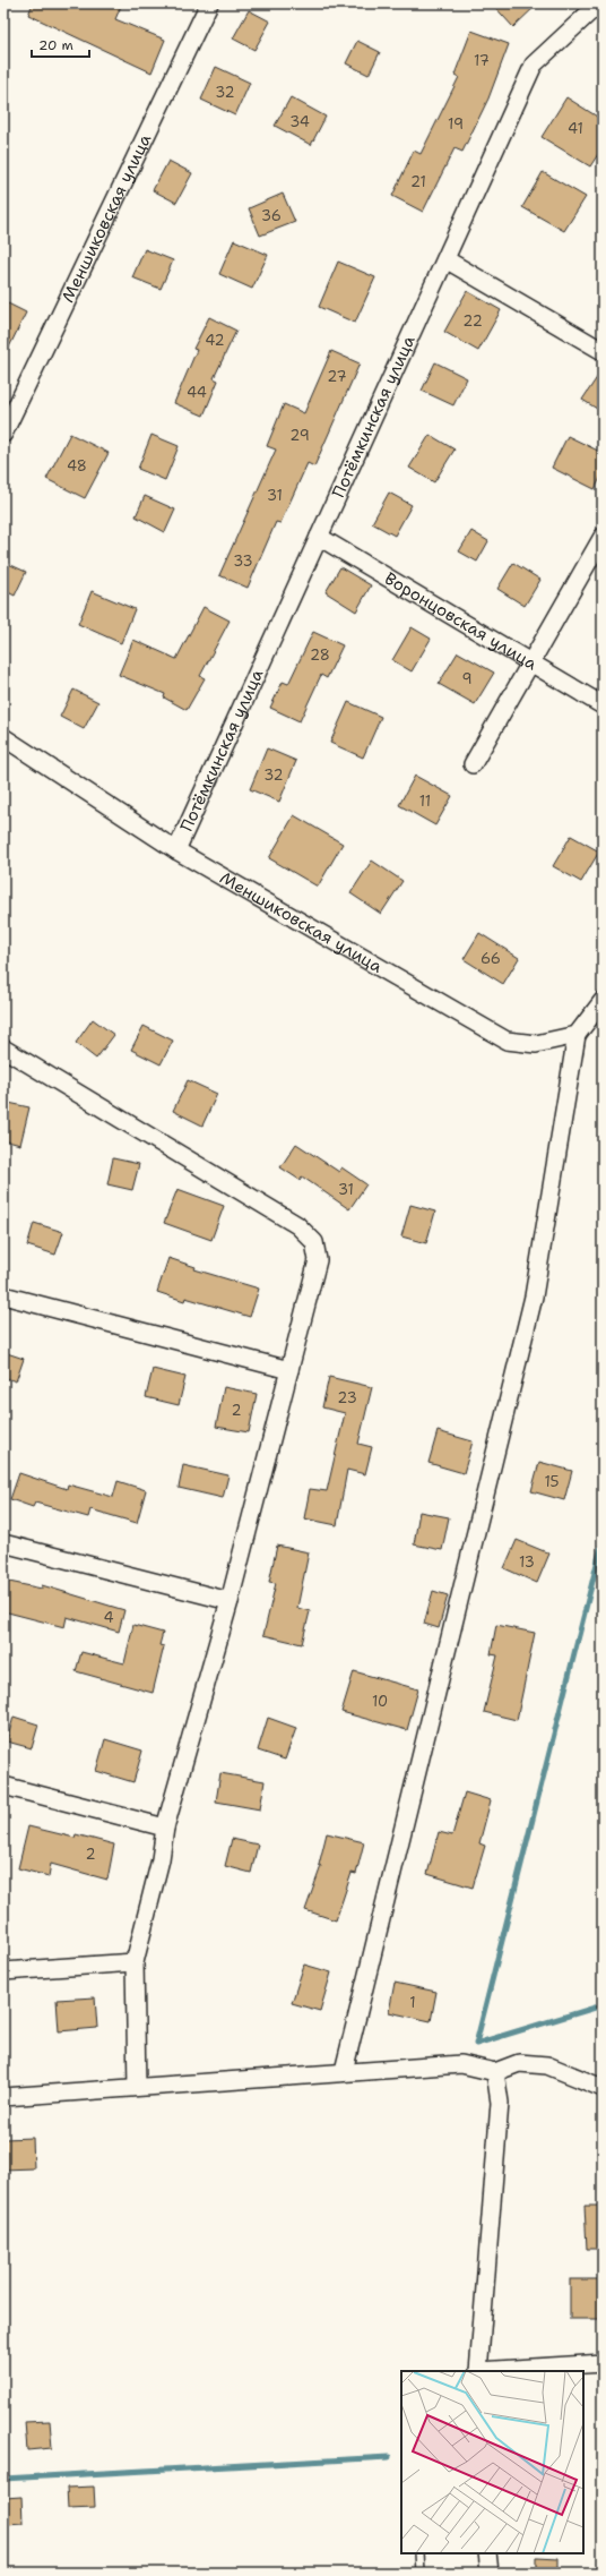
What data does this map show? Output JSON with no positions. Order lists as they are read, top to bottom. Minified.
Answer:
{"streets":{"street":["Меншиковская улица","Потёмкинская улица","Воронцовская улица"]},"crossings":[["Меншиковская улица","Потёмкинская улица"],["Потёмкинская улица","Воронцовская улица"]],"house_numbers":["17","32","34","19","41","21","36","22","42","27","44","29","48","31","33","28","9","32","11","66","31","23","2","15","13","4","10","2","1"],"scale_bar":"20 m"}
